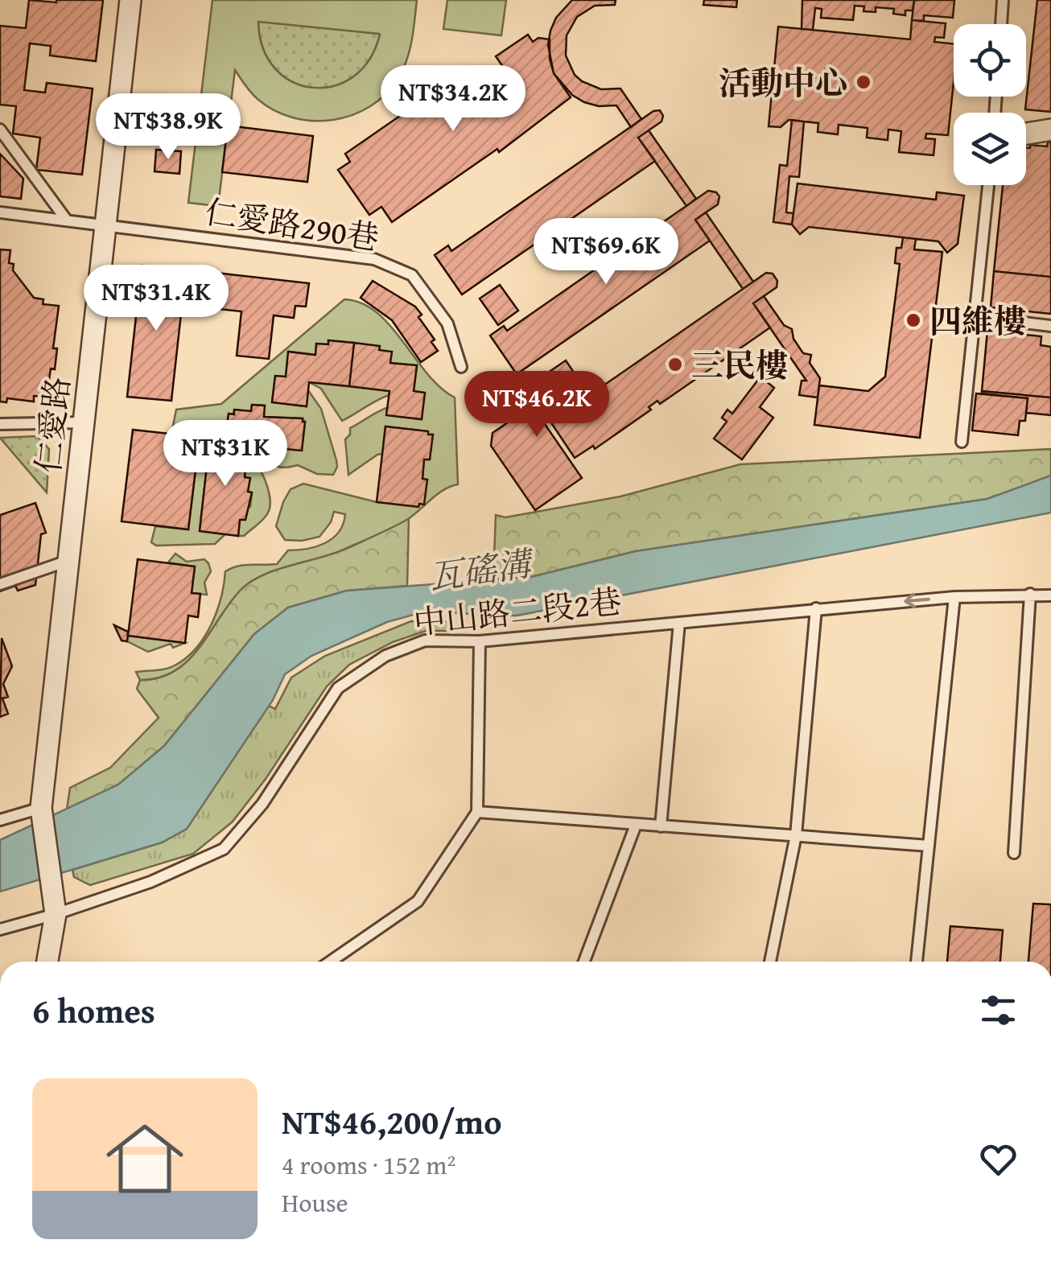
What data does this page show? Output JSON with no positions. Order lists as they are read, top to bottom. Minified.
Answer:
{"streets":{"street":["仁愛路"],"lane":["仁愛路290巷","中山路二段2巷"]},"crossings":[["仁愛路290巷","仁愛路"],["仁愛路","中山路二段2巷"]],"water":["瓦磘溝"],"places":["活動中心","四維樓","三民樓"],"page":{"price":["NT$34.2K","NT$38.9K","NT$69.6K","NT$31.4K","NT$46.2K","NT$31K"],"heading":"6 homes","list":[{"name":"NT$46,200/mo","note":"4 rooms · 152 m² · House"}]}}
